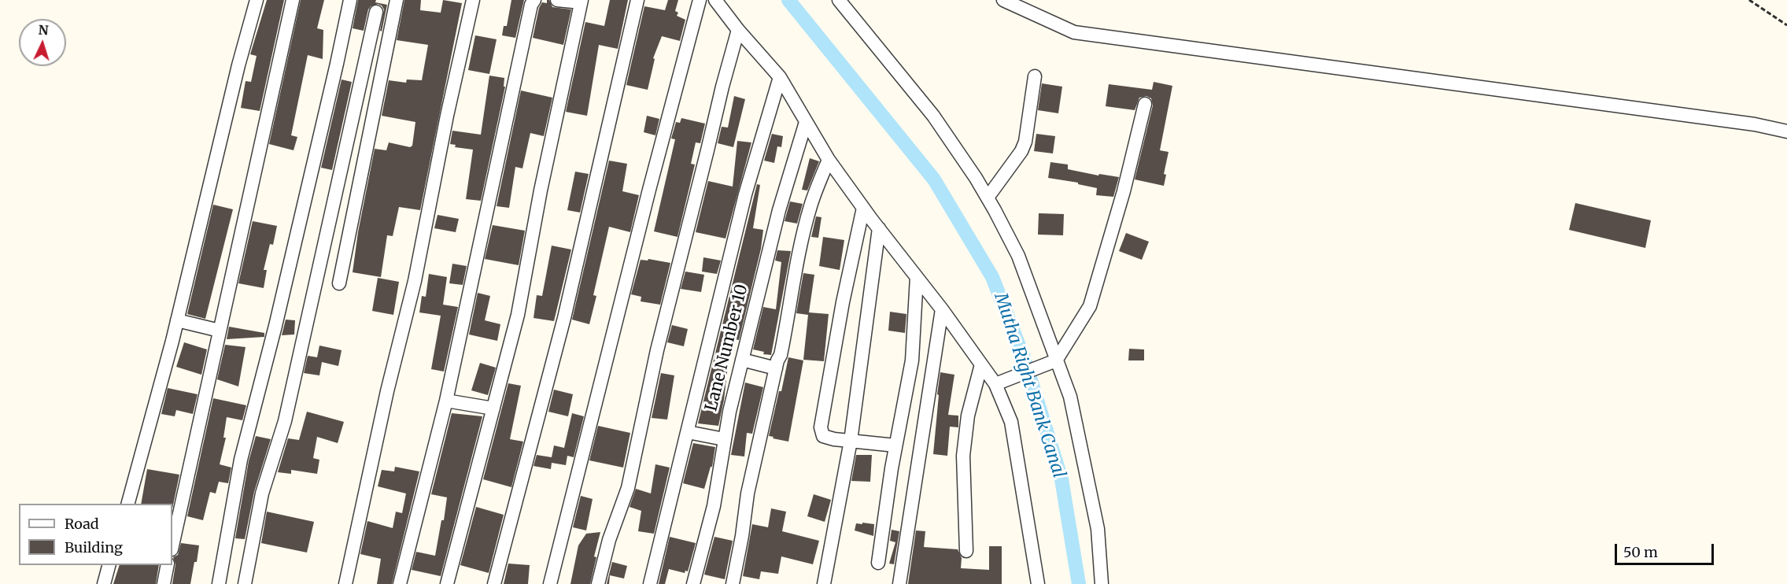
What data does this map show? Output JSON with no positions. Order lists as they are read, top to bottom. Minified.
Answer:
{"streets":{"street":["Lane Number 10"]},"water":["Mutha Right Bank Canal"],"legend":["Road","Building"],"scale_bar":"50 m","north":"top"}
